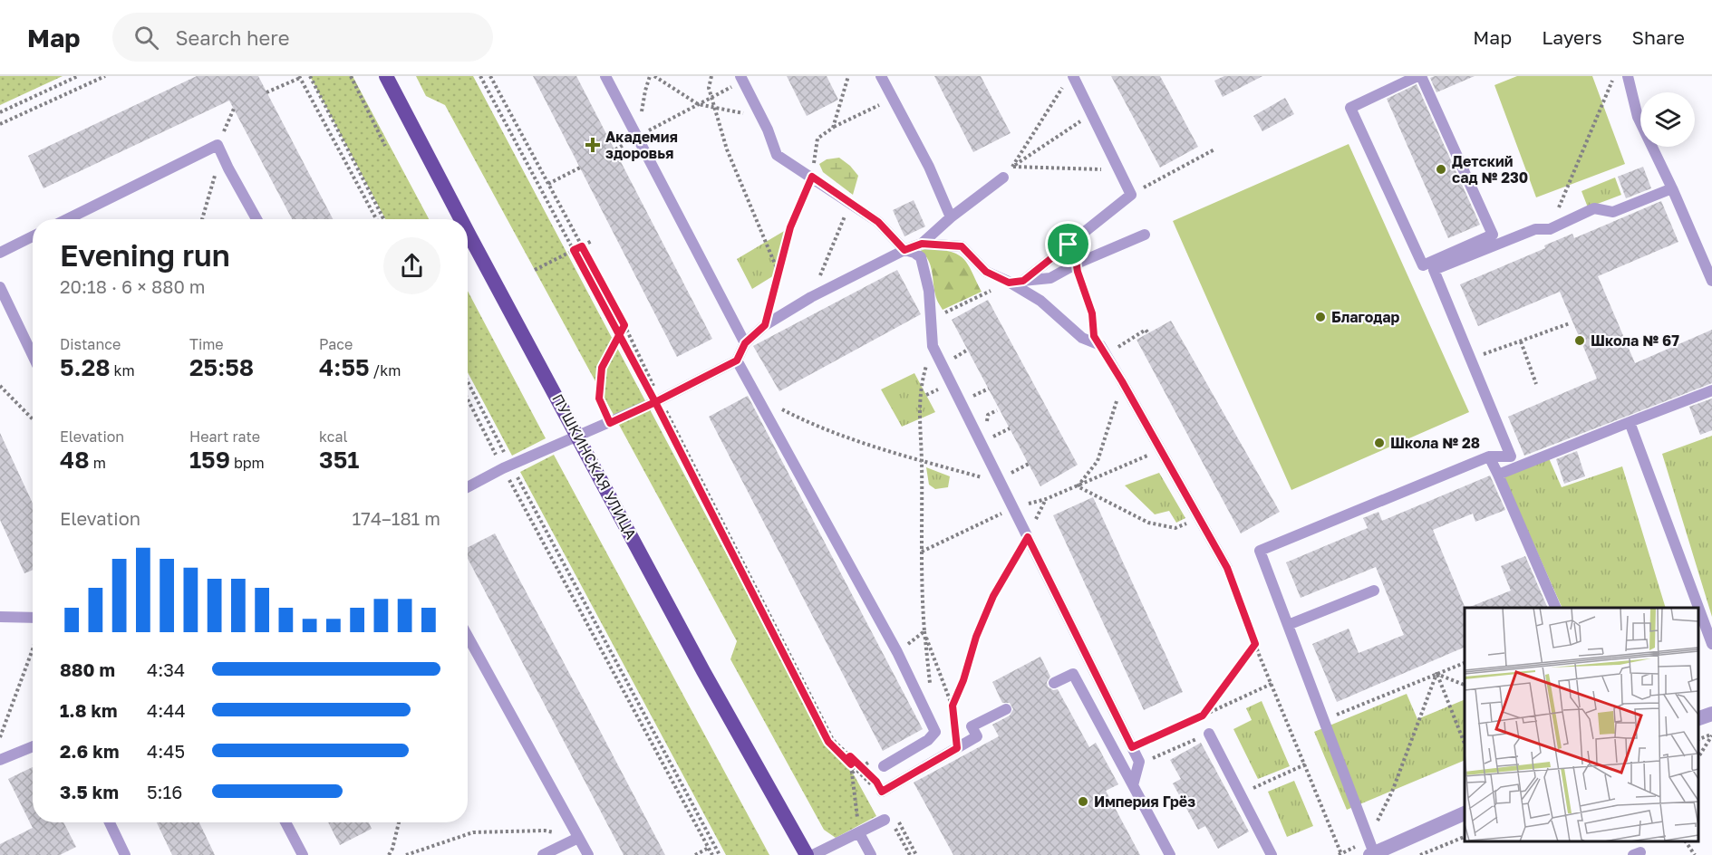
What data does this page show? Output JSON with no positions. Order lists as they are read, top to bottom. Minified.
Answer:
{"streets":{"main road":["ПУШКИНСКАЯ УЛИЦА"]},"places":{"health":["Академия здоровья"],"other":["Детский сад № 230","Благодар","Школа № 67","Школа № 28","Империя Грёз"]},"page":{"header":"Map","search":"Search here","nav":["Map","Layers","Share"],"heading":["Evening run","20:18 · 6 × 880 m"],"stats":[["Distance","5.28 km"],["Time","25:58"],["Pace","4:55 /km"],["Elevation","48 m"],["Heart rate","159 bpm"],["kcal","351"]],"chart":["Elevation","174–181 m"],"list":[{"name":"880 m","note":"4:34"},{"name":"1.8 km","note":"4:44"},{"name":"2.6 km","note":"4:45"},{"name":"3.5 km","note":"5:16"}]}}
